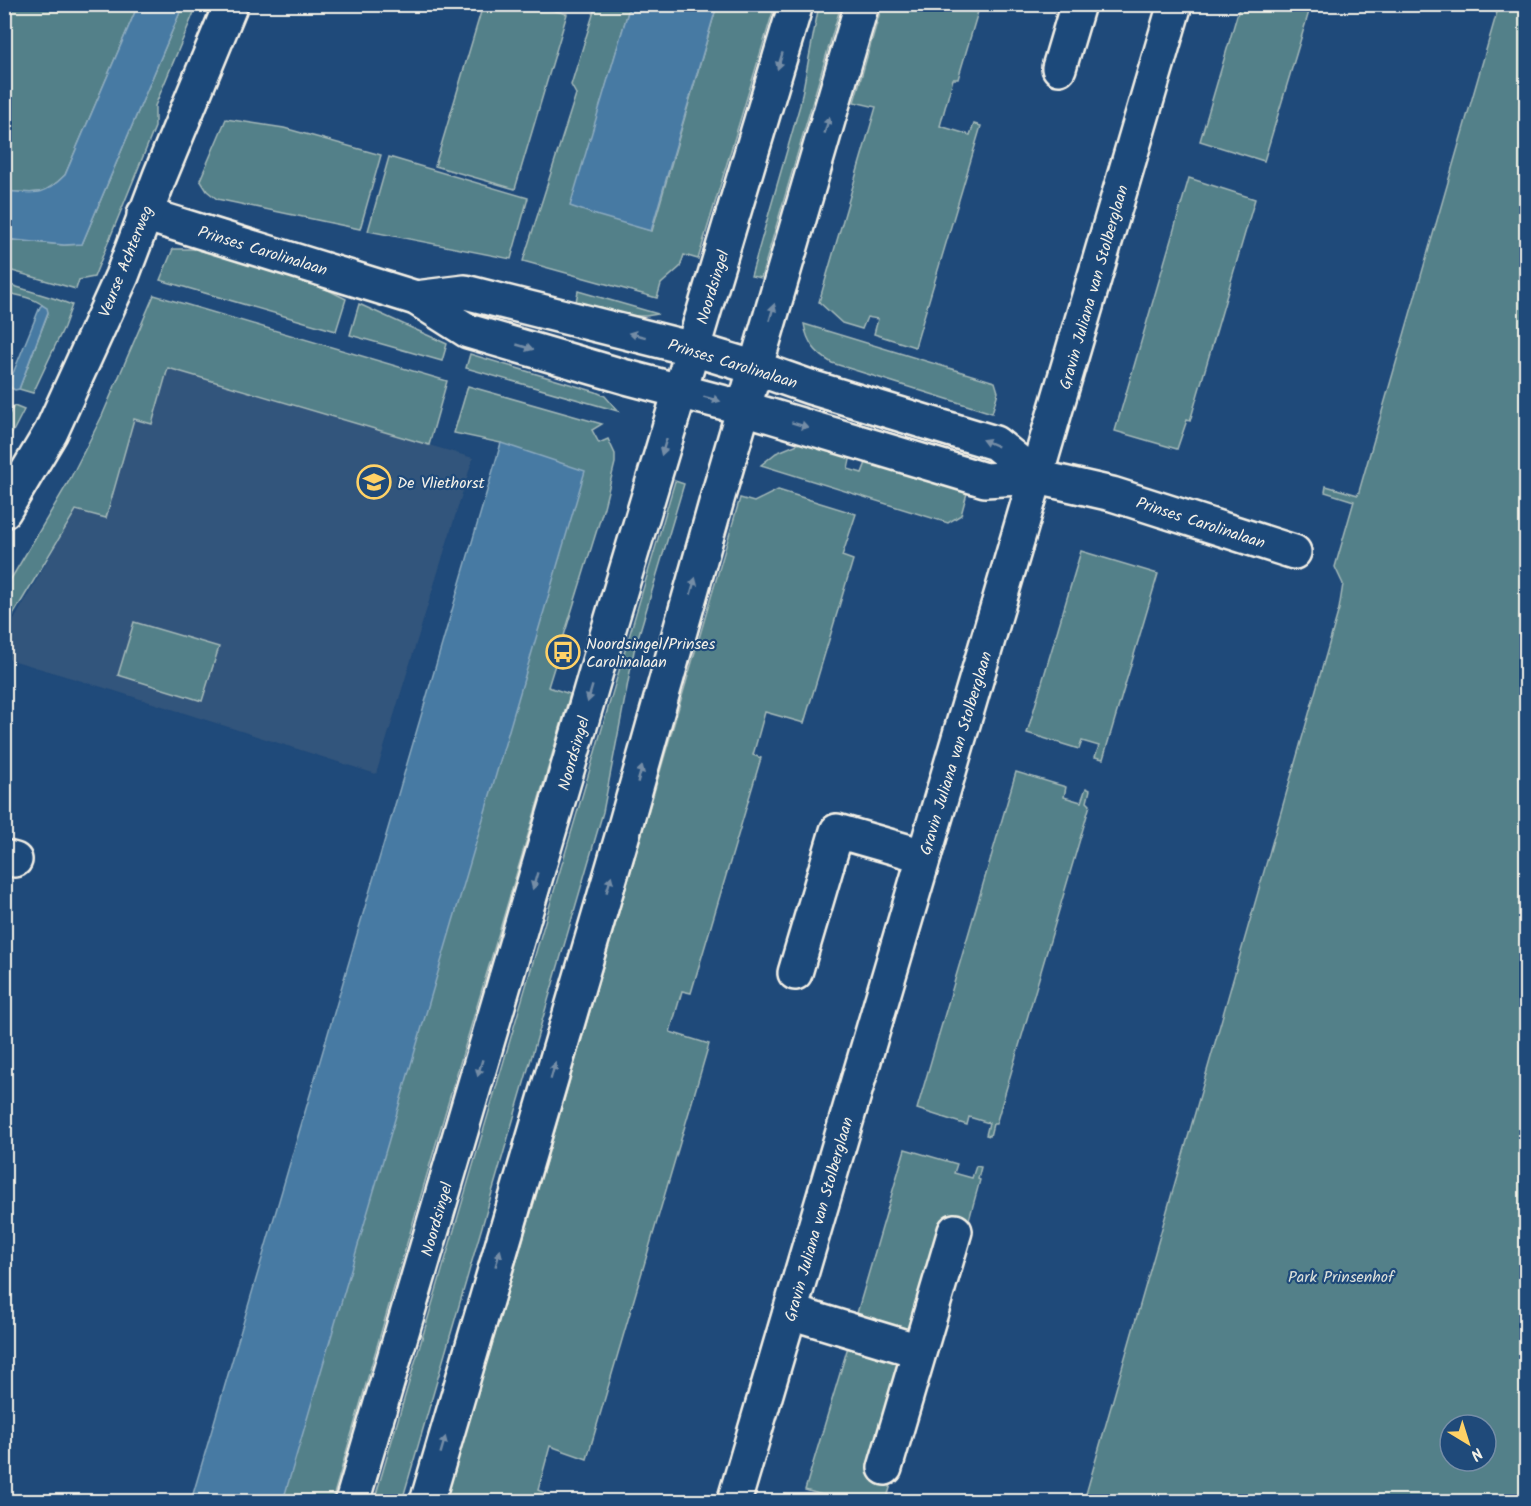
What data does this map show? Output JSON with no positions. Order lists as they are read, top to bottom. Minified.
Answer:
{"streets":{"street":["Prinses Carolinalaan","Veurse Achterweg","Noordsingel","Gravin Juliana van Stolberglaan"]},"crossings":[["Prinses Carolinalaan","Veurse Achterweg"],["Prinses Carolinalaan","Noordsingel"],["Prinses Carolinalaan","Gravin Juliana van Stolberglaan"]],"parks":["Park Prinsenhof"],"places":{"school or university":["De Vliethorst"],"bus stop":["Noordsingel/Prinses Carolinalaan"]},"north":"bottom right"}
